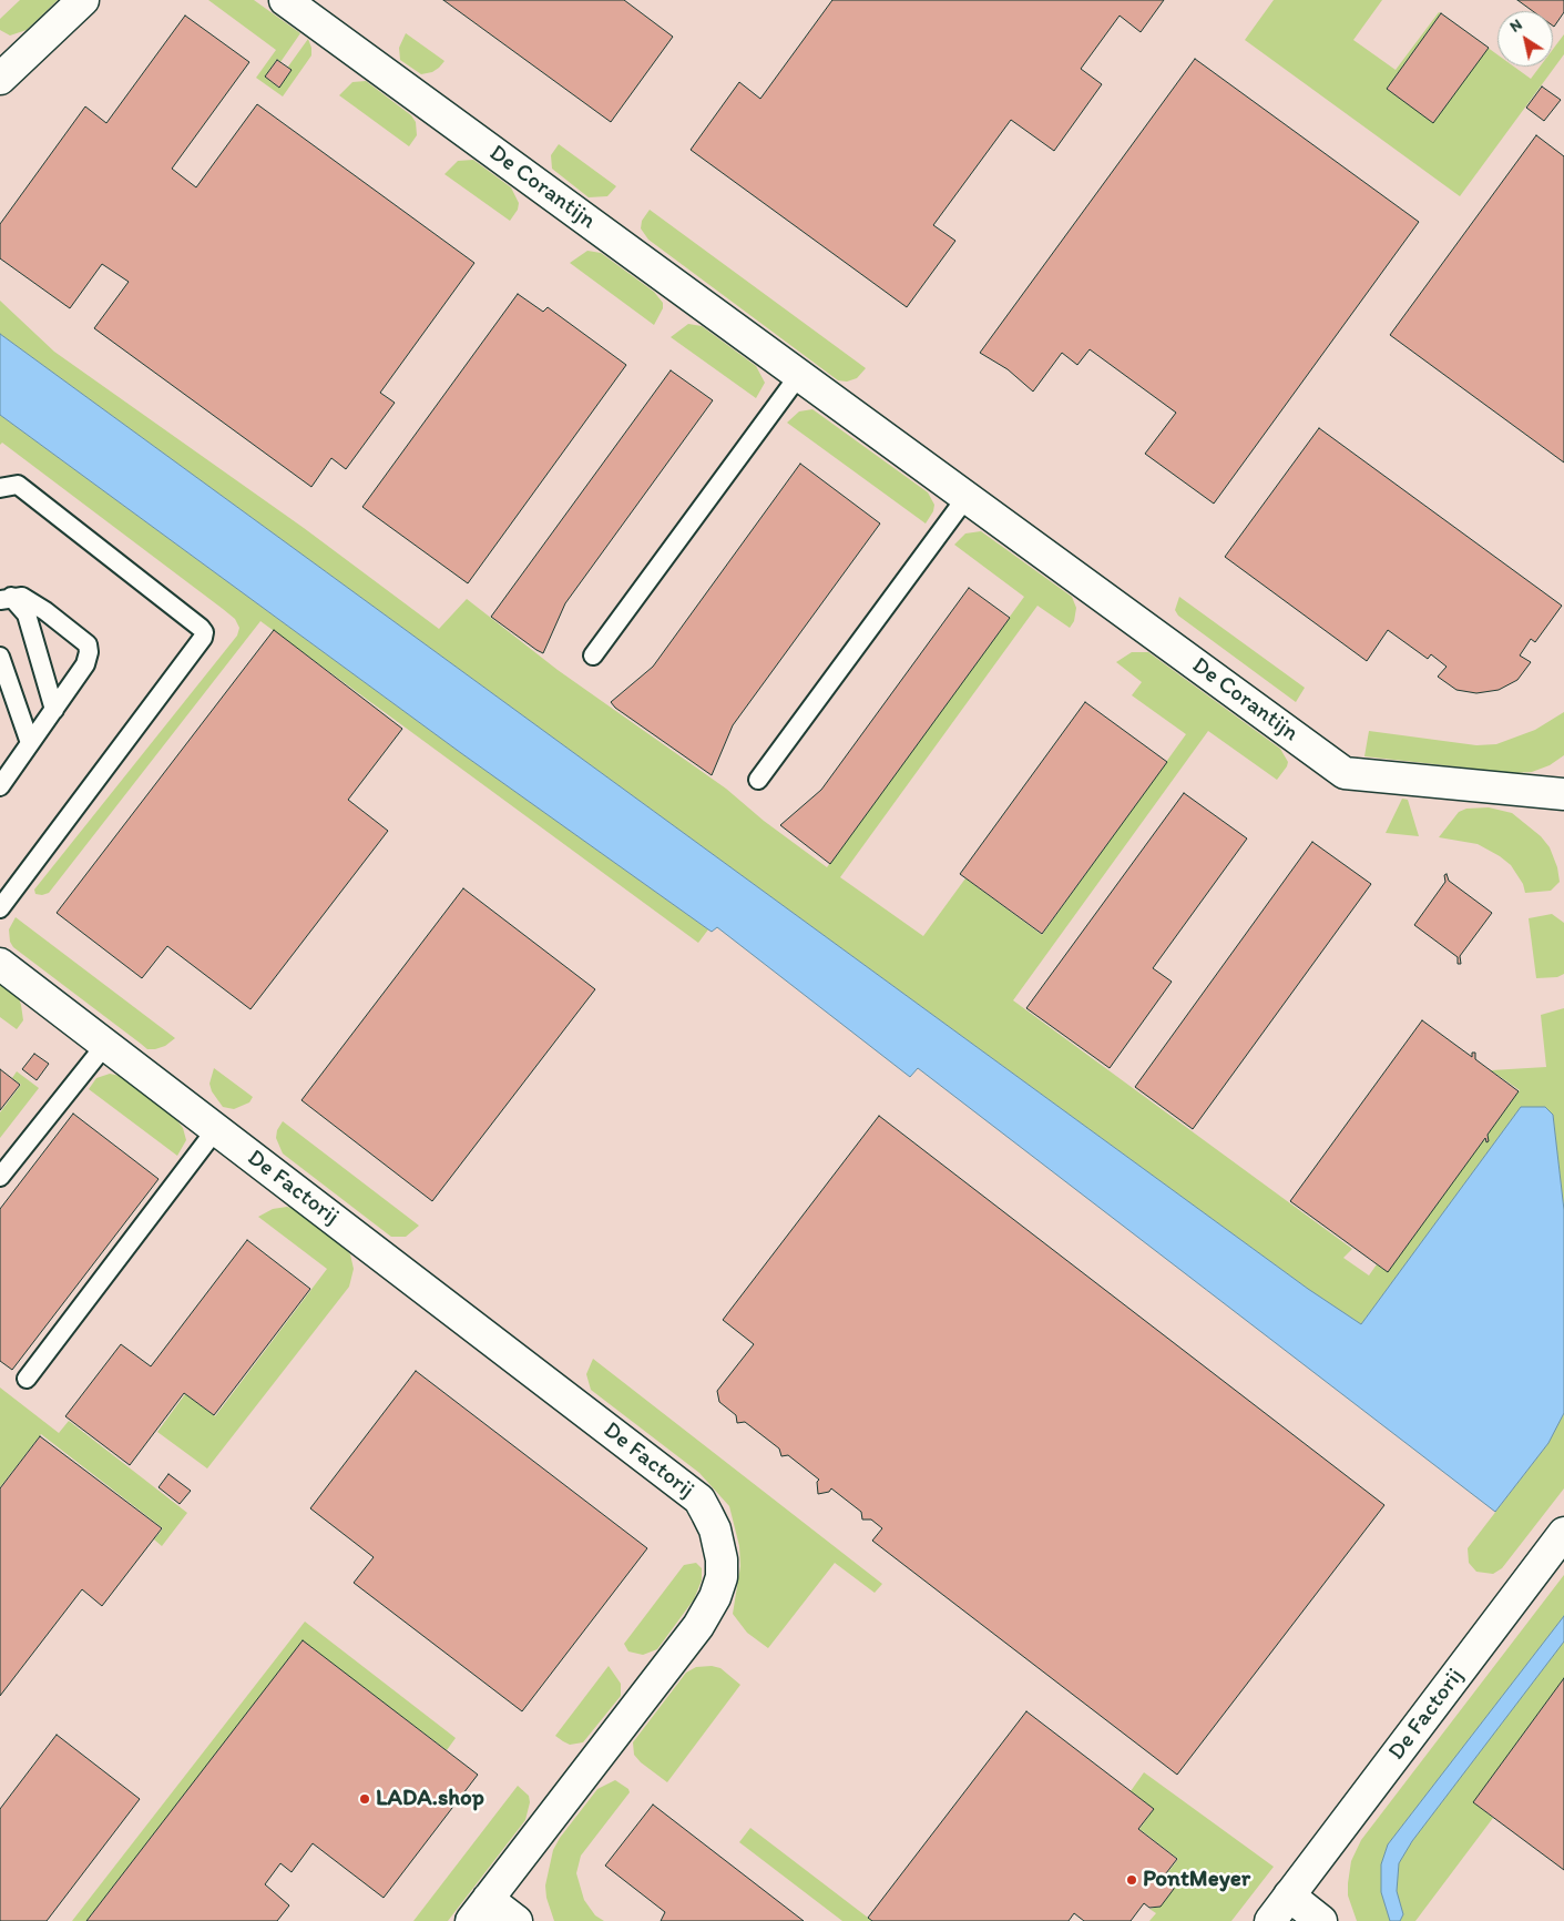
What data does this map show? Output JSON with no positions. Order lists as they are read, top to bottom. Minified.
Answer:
{"streets":{"street":["De Corantijn","De Factorij"]},"places":["LADA.shop","PontMeyer"],"north":"top left"}
